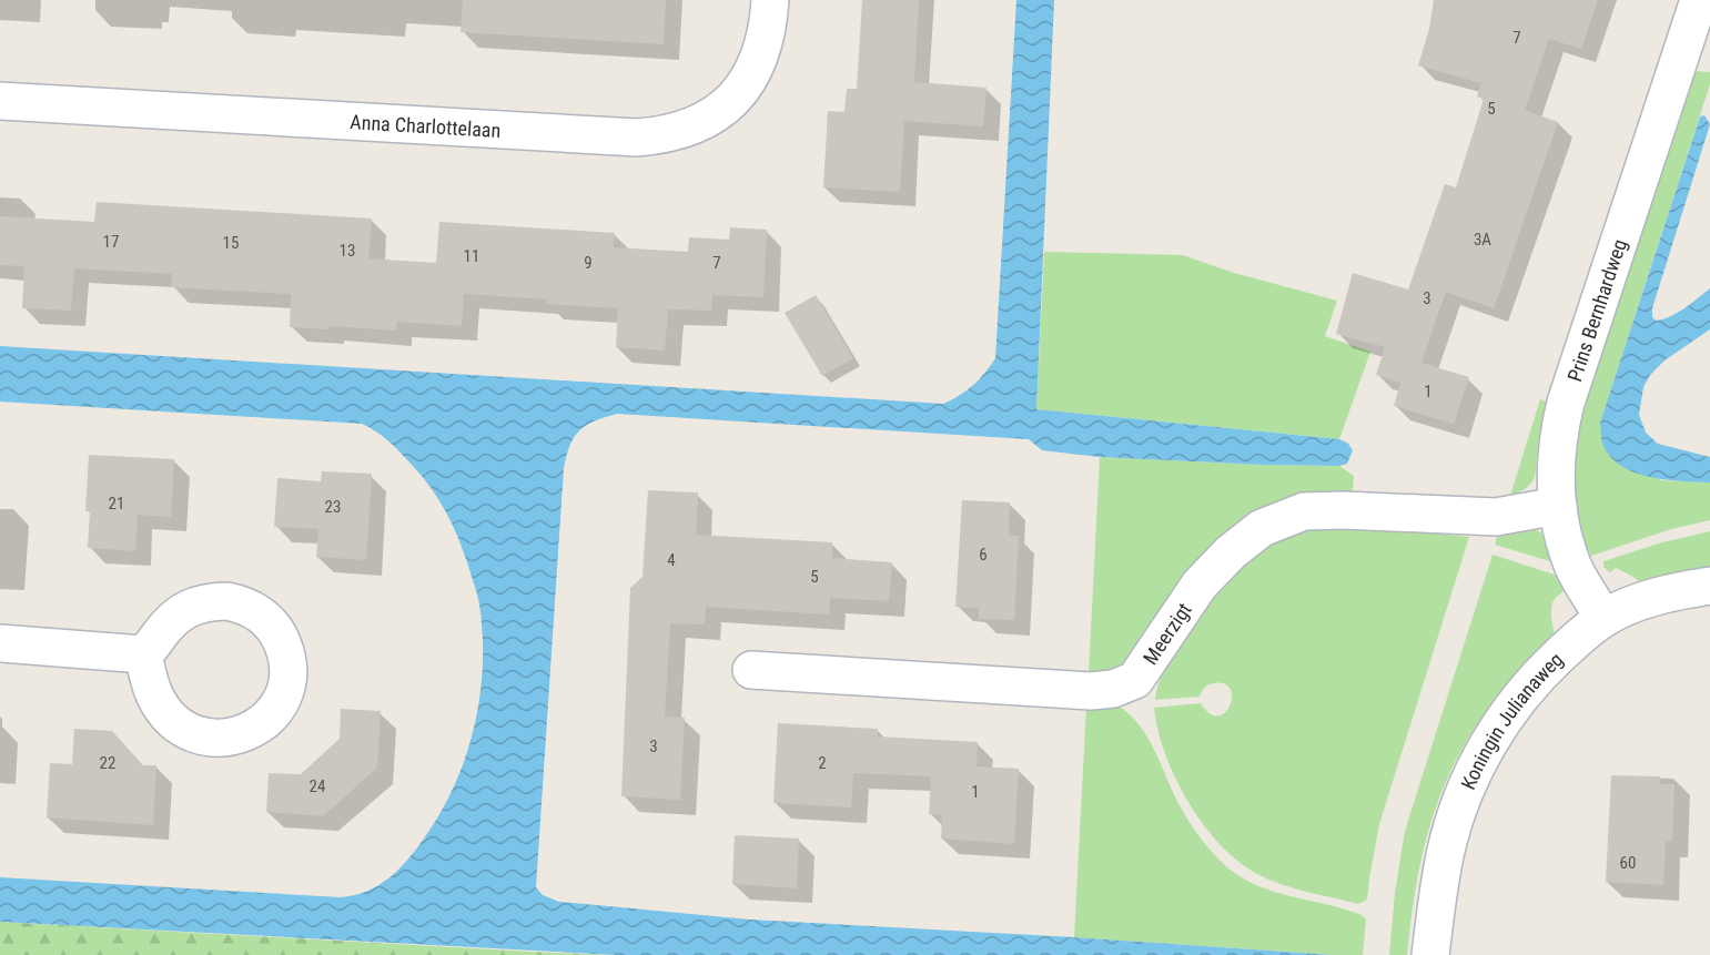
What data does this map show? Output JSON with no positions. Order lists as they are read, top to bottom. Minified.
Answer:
{"streets":{"street":["Anna Charlottelaan","Prins Bernhardweg","Meerzigt","Koningin Julianaweg"]},"crossings":[["Prins Bernhardweg","Meerzigt"],["Prins Bernhardweg","Koningin Julianaweg"]],"house_numbers":["7","5","3A","17","15","13","11","9","7","3","1","21","23","6","4","5","3","22","2","24","1","60"]}
